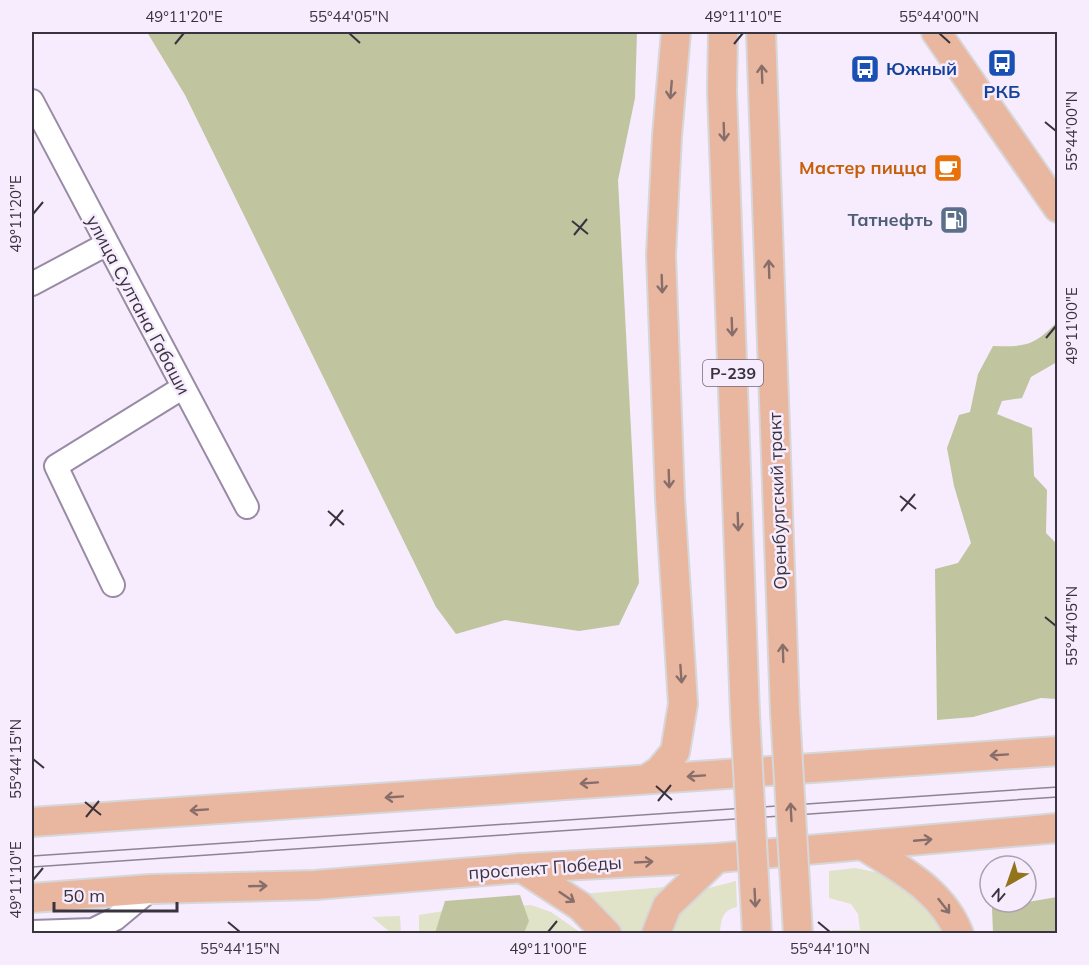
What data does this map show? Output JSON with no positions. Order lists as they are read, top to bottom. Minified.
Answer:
{"streets":{"main road":["Р-239","Оренбургский тракт","проспект Победы"],"street":["улица Султана Габаши"]},"places":{"bus stop":["РКБ","Южный"],"cafe":["Мастер пицца"],"fuel station":["Татнефть"]},"scale_bar":"50 m","north":"bottom left","coordinates":["49°11'20\"E","55°44'05\"N","49°11'10\"E","55°44'00\"N","49°11'00\"E","55°44'15\"N","55°44'10\"N"]}
